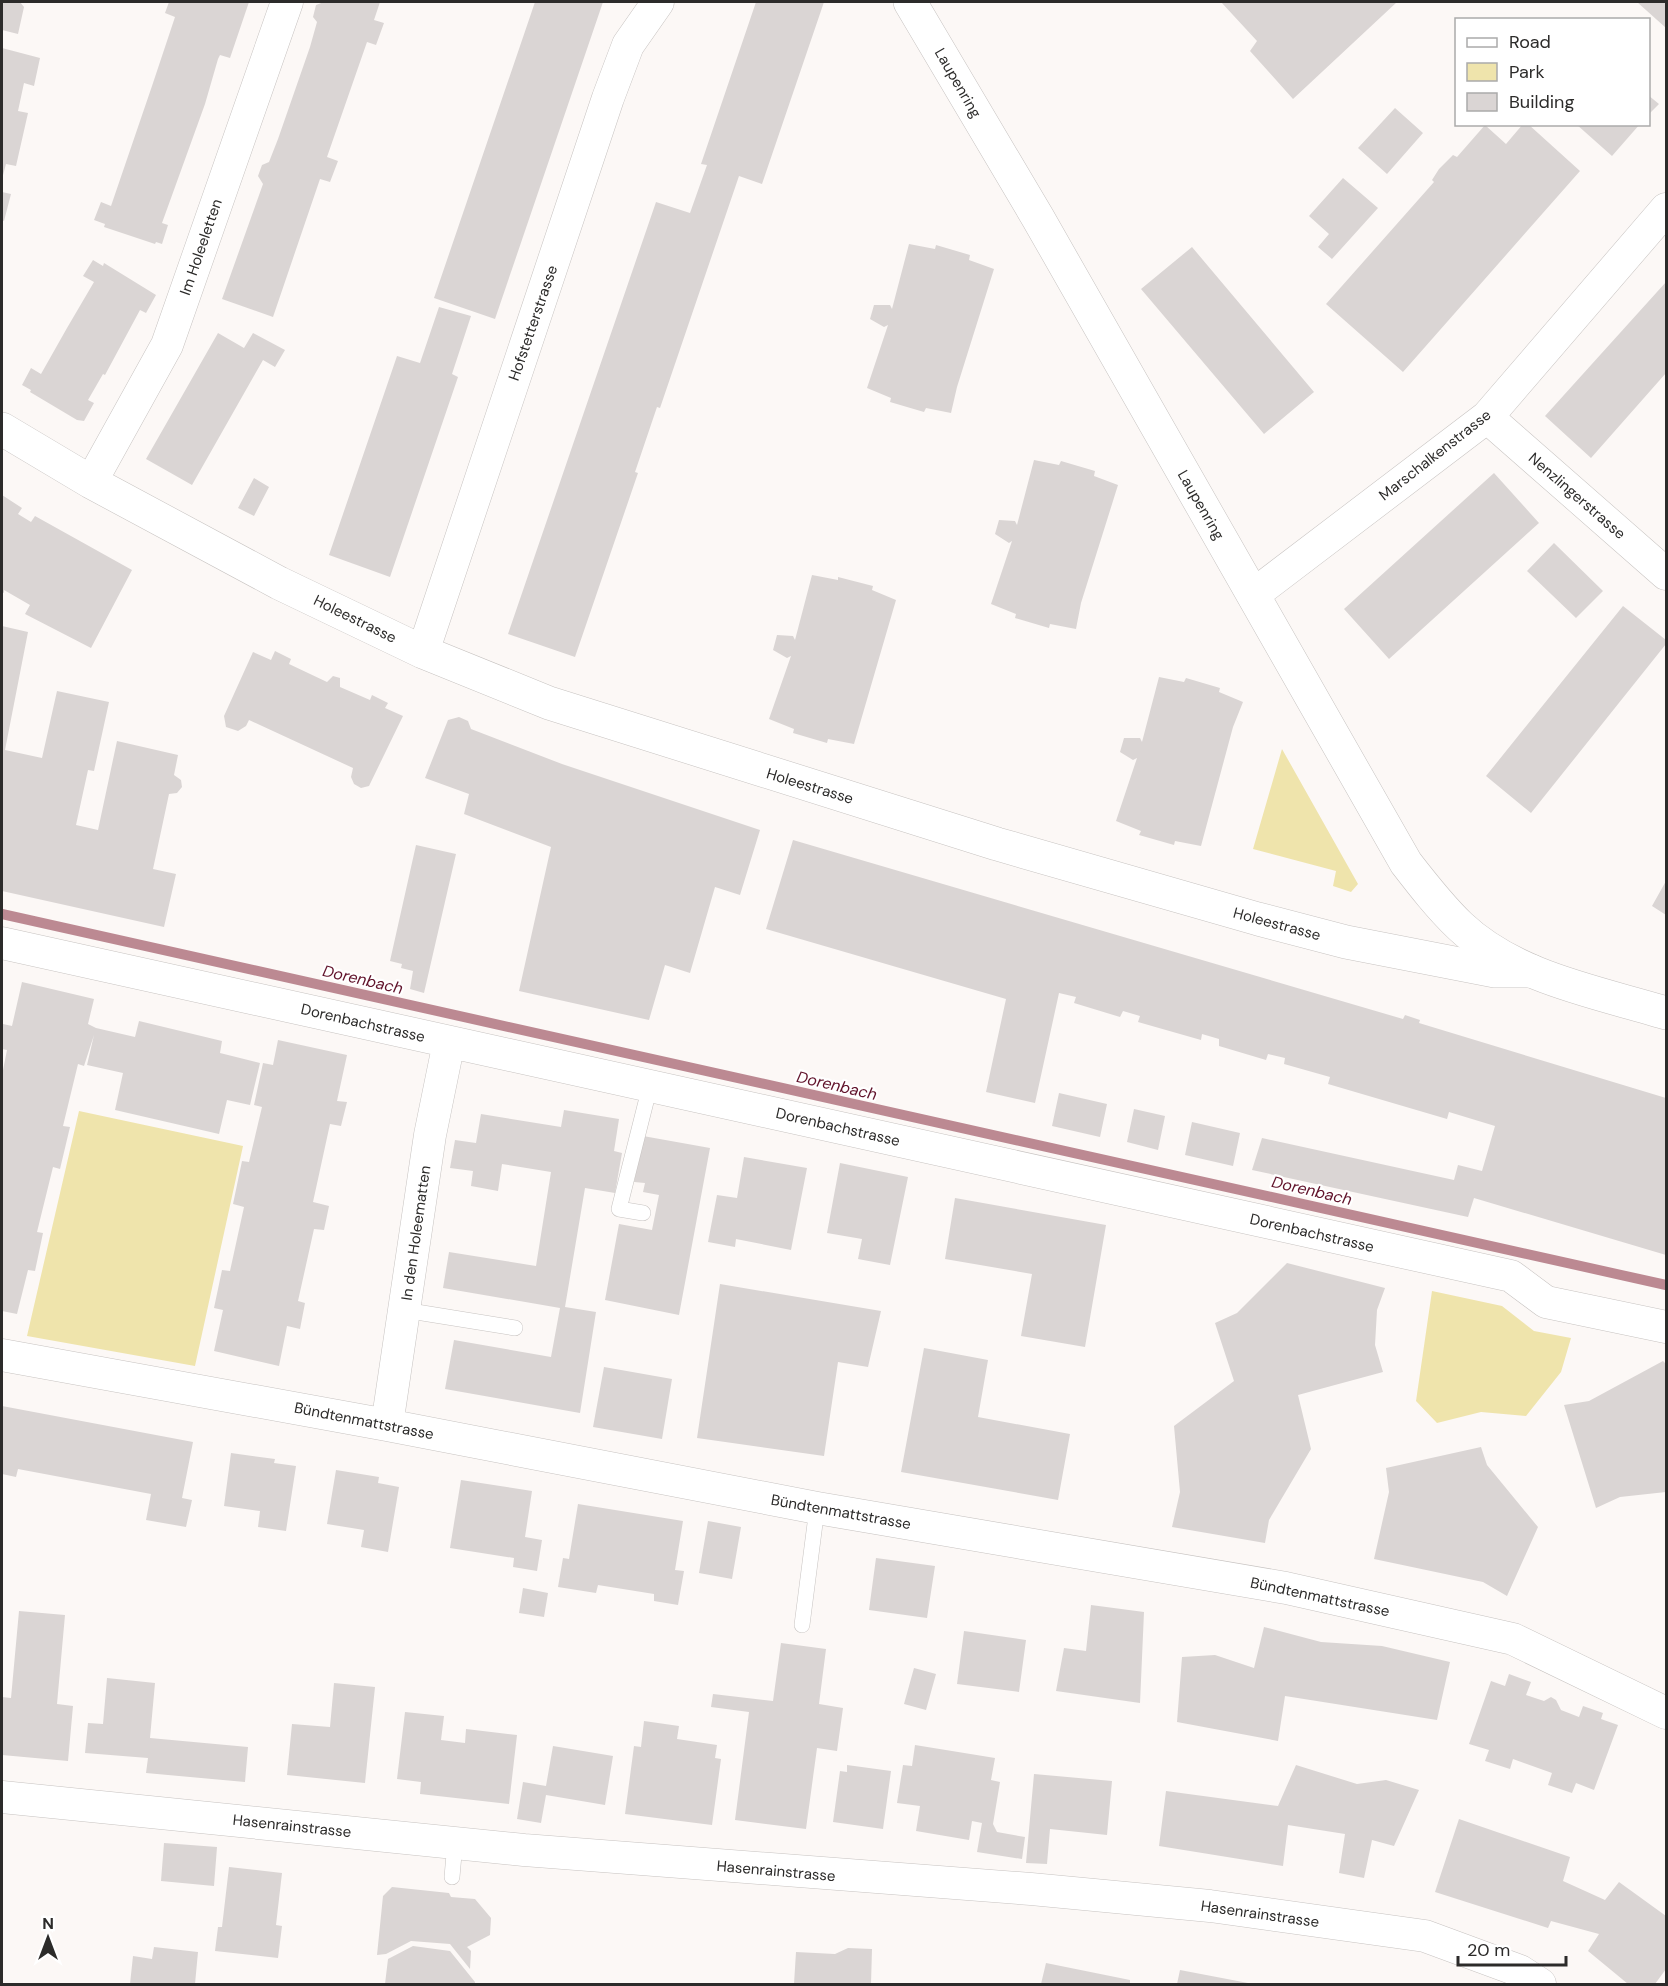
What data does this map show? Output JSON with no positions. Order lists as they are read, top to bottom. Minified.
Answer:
{"streets":{"street":["Laupenring","Im Holeeletten","Hofstetterstrasse","Marschalkenstrasse","Nenzlingerstrasse","Holeestrasse","Dorenbachstrasse","In den Holeematten","Bündtenmattstrasse","Hasenrainstrasse"]},"crossings":[["Laupenring","Marschalkenstrasse"],["Laupenring","Holeestrasse"],["Im Holeeletten","Holeestrasse"],["Hofstetterstrasse","Holeestrasse"],["Marschalkenstrasse","Nenzlingerstrasse"],["Dorenbachstrasse","In den Holeematten"],["In den Holeematten","Bündtenmattstrasse"]],"water":["Dorenbach"],"legend":["Road","Park","Building"],"scale_bar":"20 m","north":"top"}
